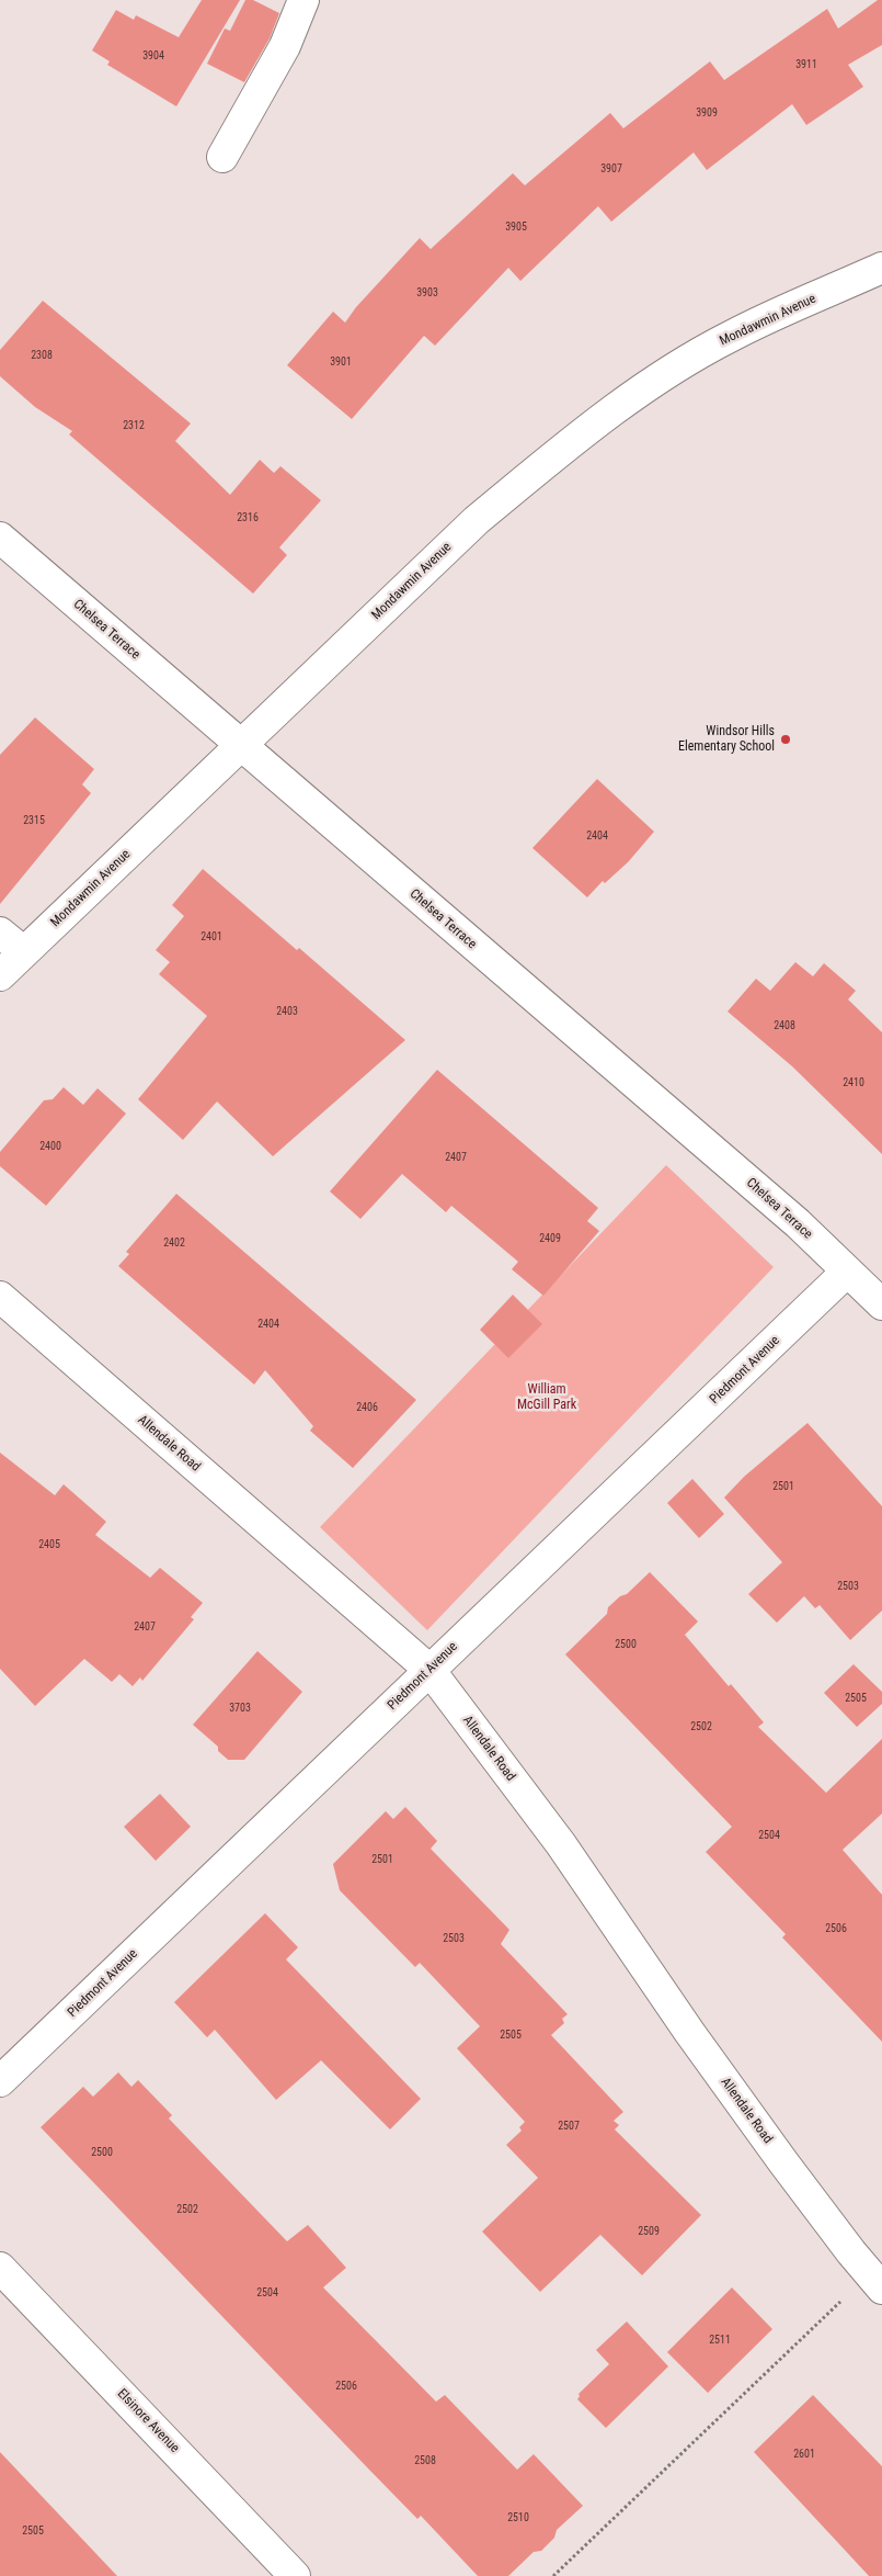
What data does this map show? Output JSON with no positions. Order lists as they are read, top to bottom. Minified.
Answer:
{"streets":{"street":["Mondawmin Avenue","Chelsea Terrace","Piedmont Avenue","Allendale Road","Elsinore Avenue"]},"crossings":[["Mondawmin Avenue","Chelsea Terrace"],["Chelsea Terrace","Piedmont Avenue"],["Piedmont Avenue","Allendale Road"]],"parks":["William McGill Park"],"places":["Windsor Hills Elementary School"],"house_numbers":["3904","3911","3909","3907","3905","3903","2308","3901","2312","2316","2315","2404","2401","2403","2408","2410","2400","2407","2409","2402","2404","2406","2501","2405","2503","2407","2500","2505","3703","2502","2504","2501","2506","2503","2505","2507","2500","2502","2509","2504","2511","2506","2601","2508","2510","2505"]}
